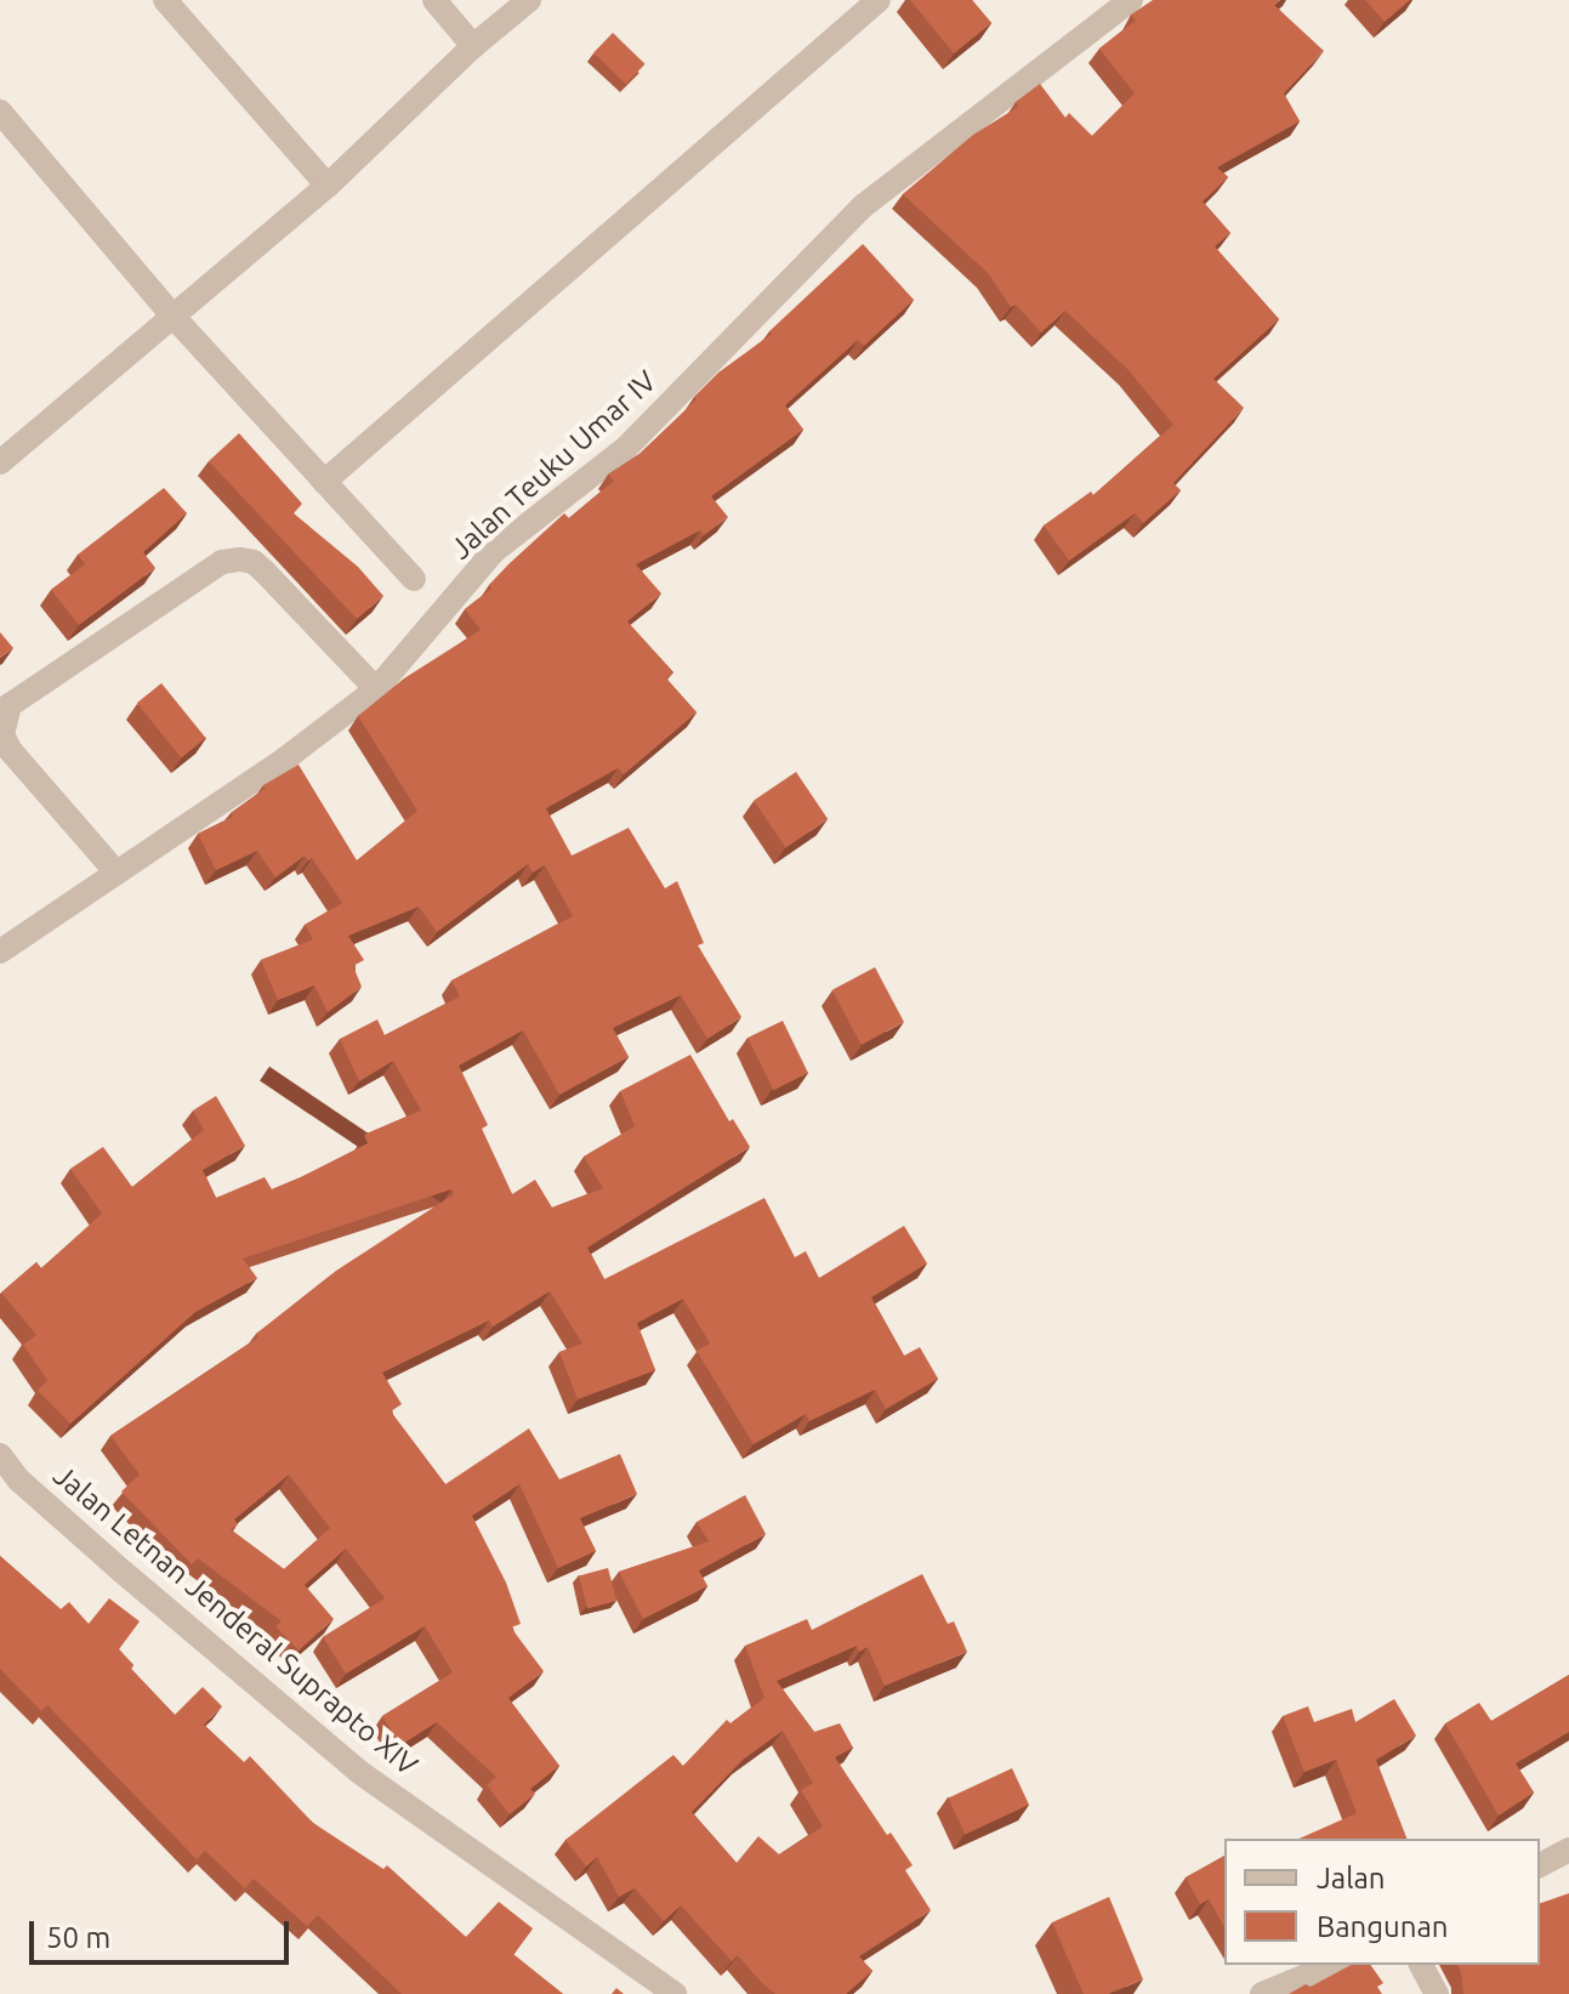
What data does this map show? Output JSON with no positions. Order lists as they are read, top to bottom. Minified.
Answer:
{"streets":{"street":["Jalan Teuku Umar IV","Jalan Letnan Jenderal Suprapto XIV"]},"legend":["Jalan","Bangunan"],"scale_bar":"50 m"}
